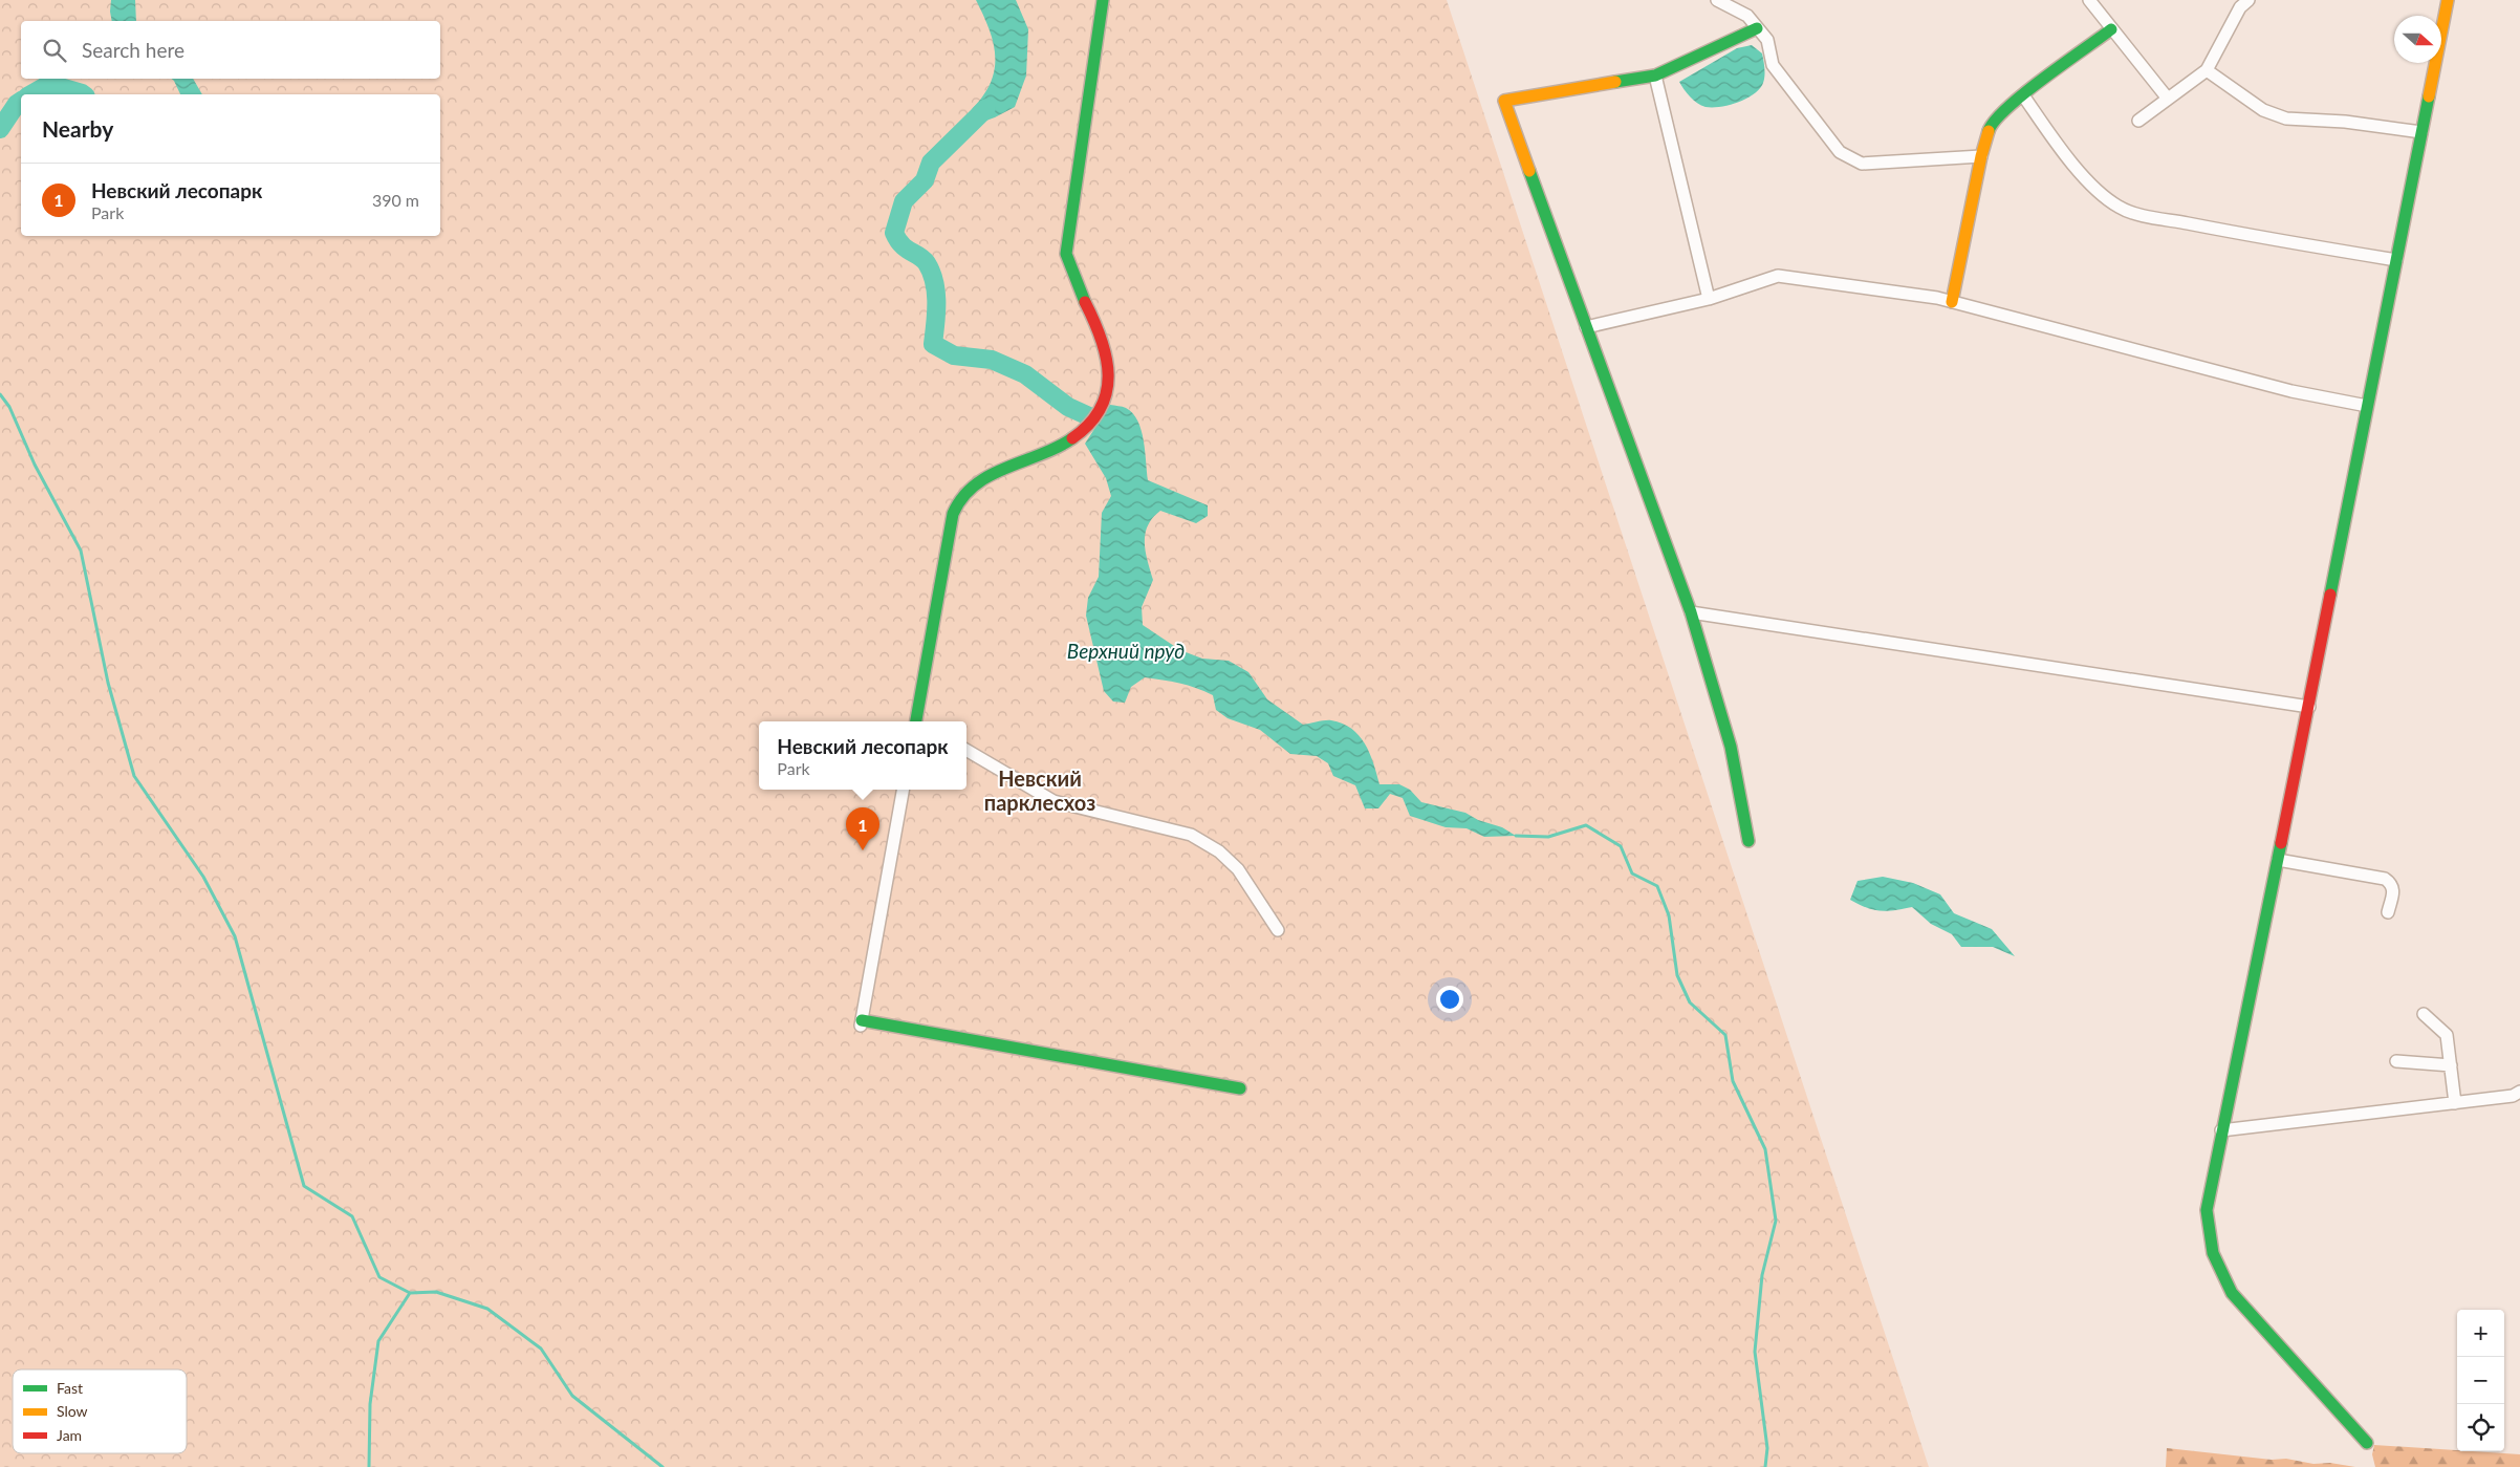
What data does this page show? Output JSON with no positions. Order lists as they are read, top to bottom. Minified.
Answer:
{"districts":["Невский парклесхоз"],"water":["Верхний пруд"],"legend":["Fast","Slow","Jam"],"north":"right","page":{"search":"Search here","heading":"Nearby","list":[{"mark":"1","name":"Невский лесопарк","note":"Park","value":"390 m"}],"popup":["Невский лесопарк","Park"],"pins":"1","map_buttons":["+","−"]}}
